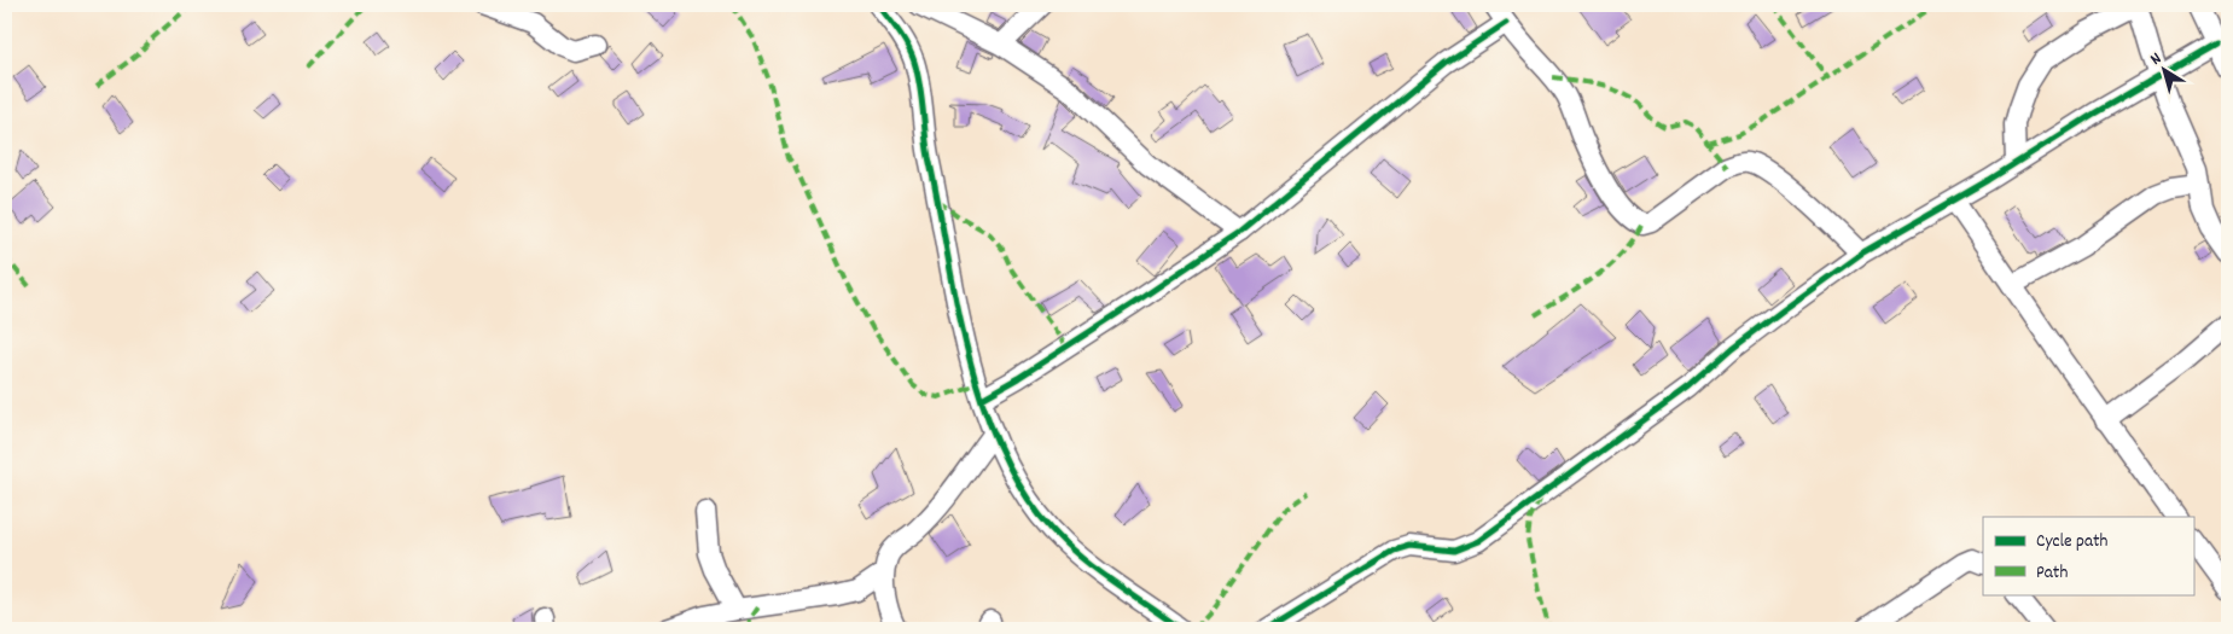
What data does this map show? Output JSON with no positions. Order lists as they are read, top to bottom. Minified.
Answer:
{"legend":["Cycle path","Path"],"north":"top left"}
